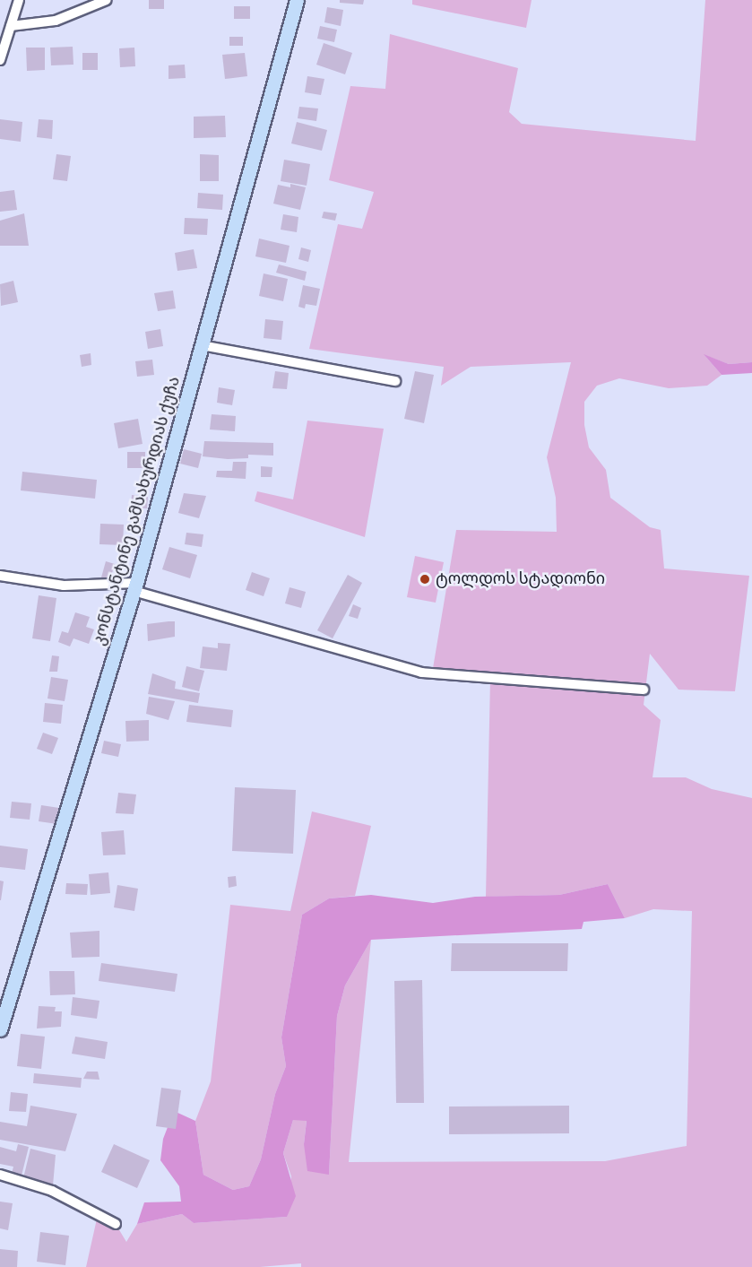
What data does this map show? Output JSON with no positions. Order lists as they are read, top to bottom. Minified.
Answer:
{"streets":{"street":["კონსტანტინე გამსახურდიას ქუჩა"]},"places":["ტოლდოს სტადიონი"]}
